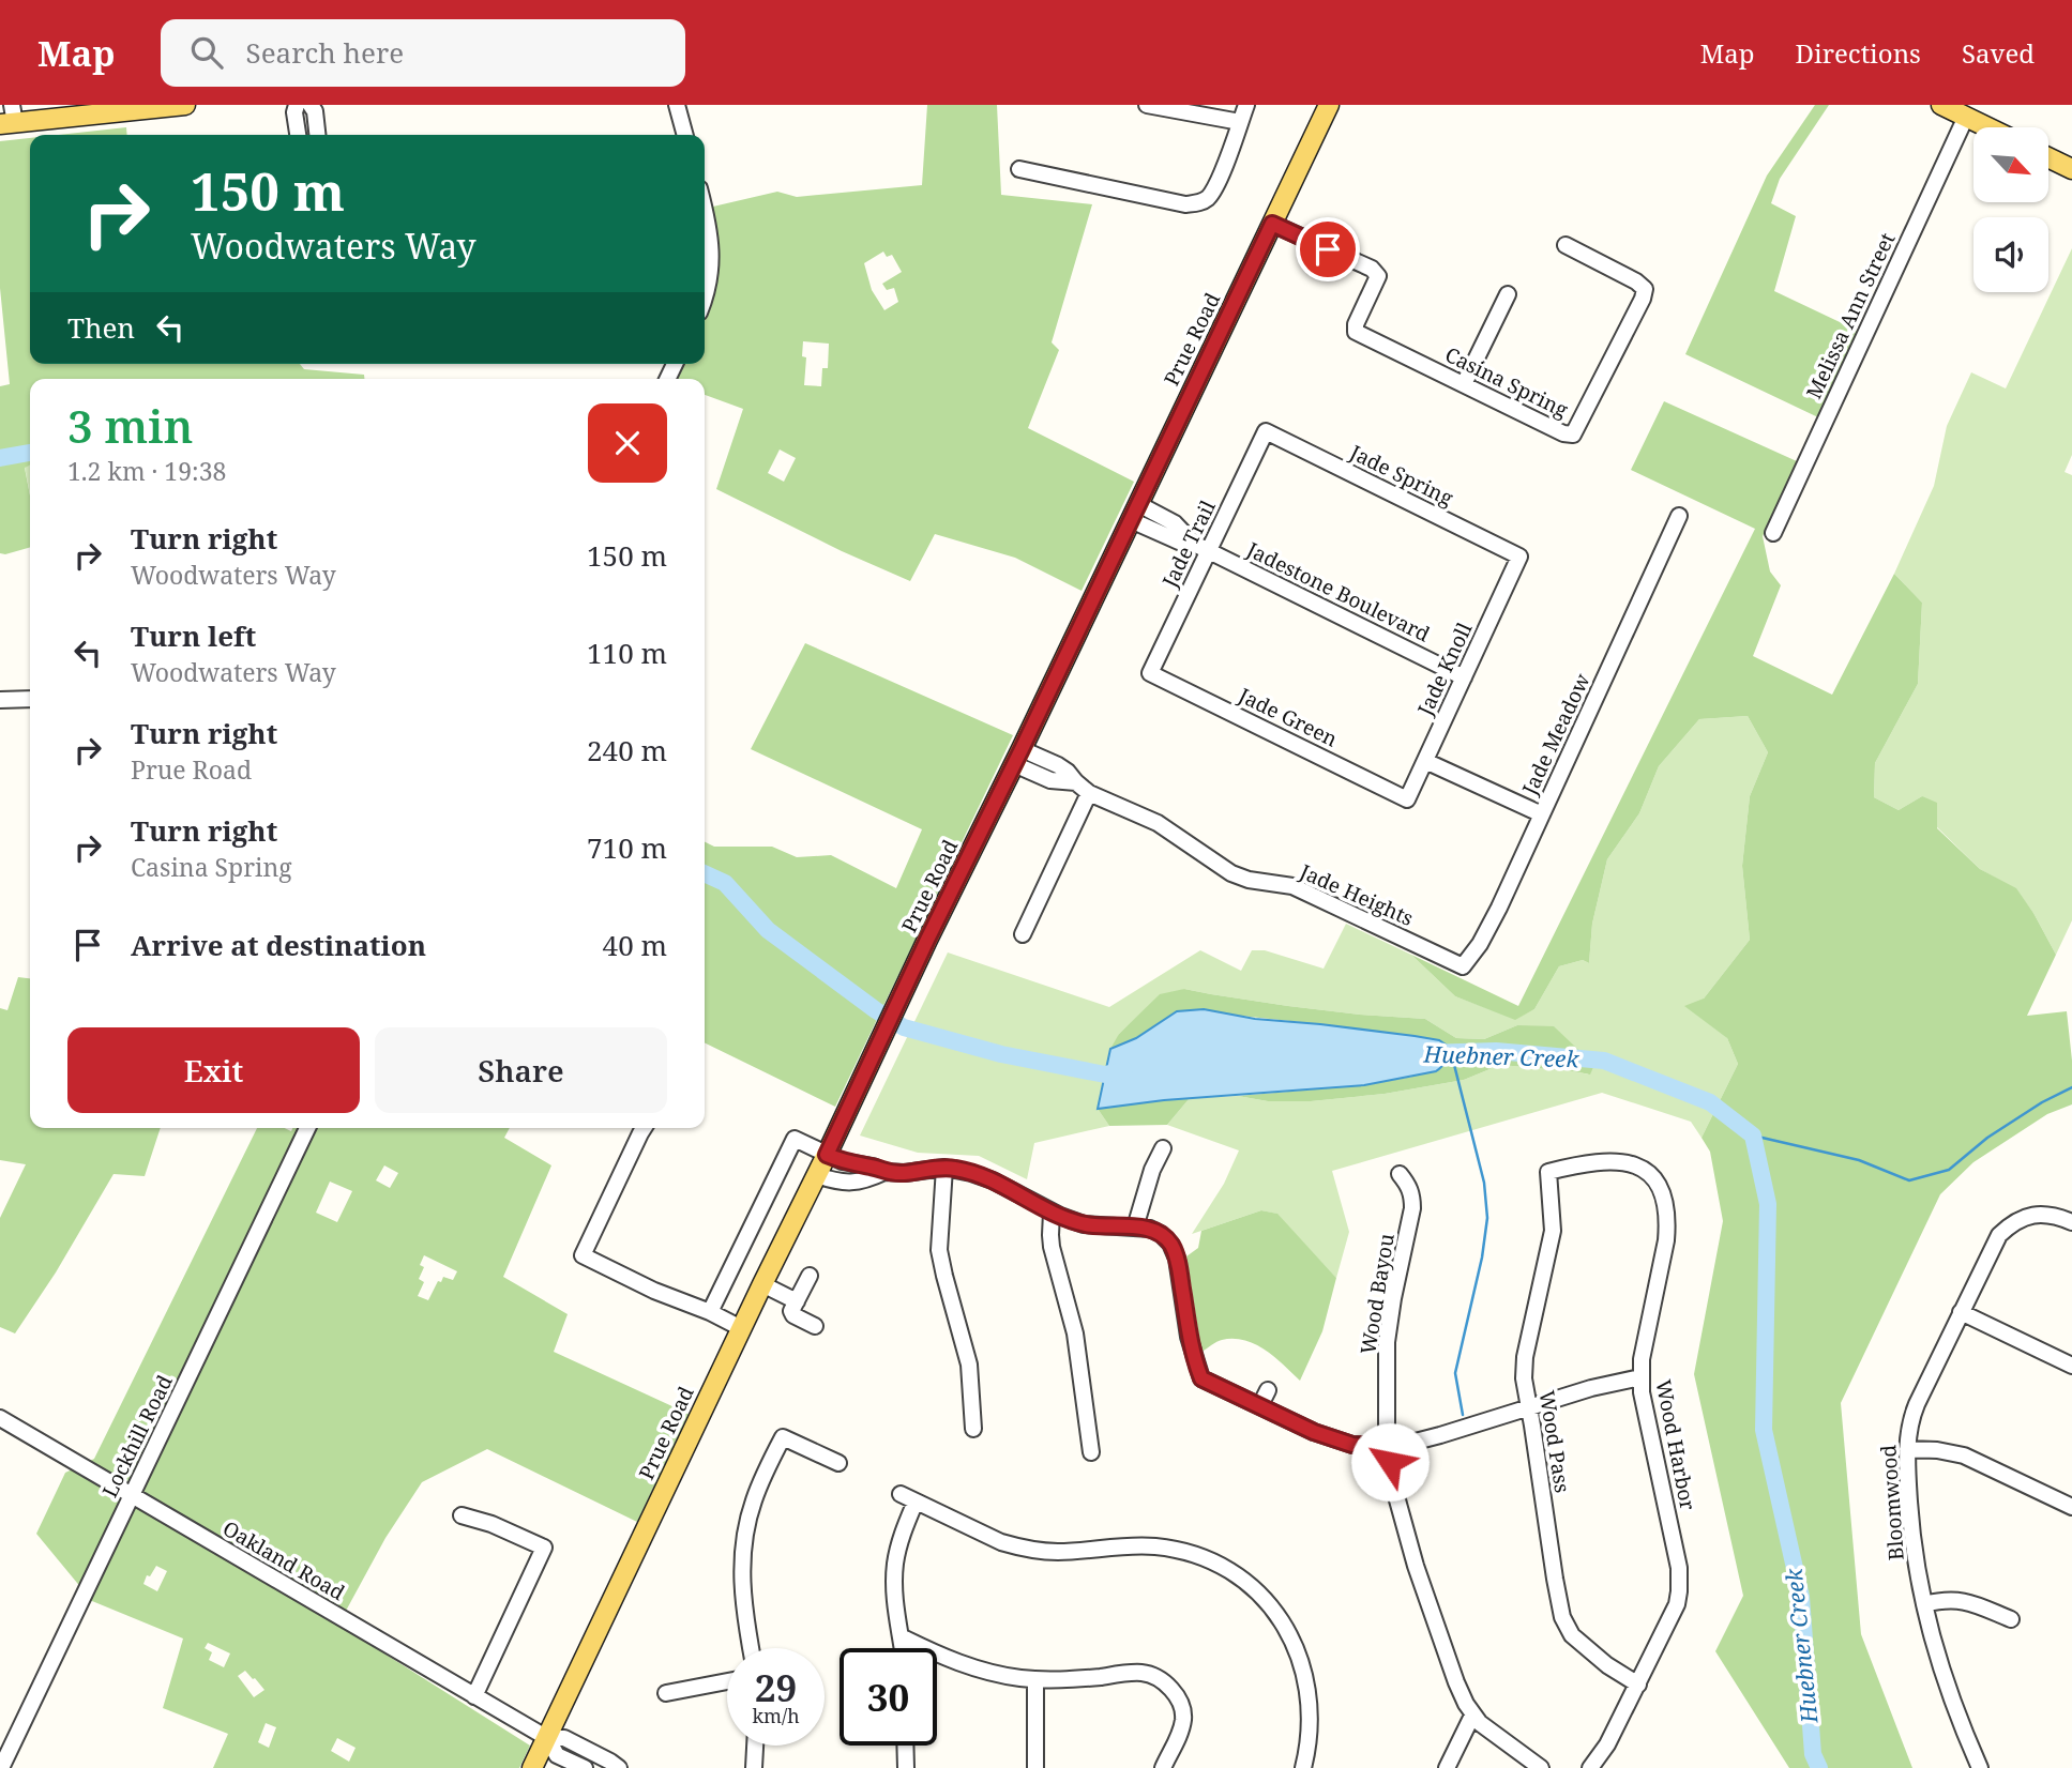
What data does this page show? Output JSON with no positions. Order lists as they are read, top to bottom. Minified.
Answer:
{"streets":{"main road":["Prue Road"],"street":["Melissa Ann Street","Casina Spring","Jade Spring","Jade Trail","Jadestone Boulevard","Jade Knoll","Jade Green","Jade Meadow","Jade Heights","Wood Bayou","Lockhill Road","Wood Pass","Wood Harbor","Bloomwood","Oakland Road"]},"crossings":[["Prue Road","Casina Spring"],["Prue Road","Jadestone Boulevard"],["Prue Road","Jade Heights"],["Prue Road","Oakland Road"],["Jade Spring","Jade Trail"],["Jade Spring","Jade Knoll"],["Jade Trail","Jadestone Boulevard"],["Jade Trail","Jade Green"],["Jadestone Boulevard","Jade Knoll"],["Jade Knoll","Jade Green"],["Jade Meadow","Jade Heights"],["Lockhill Road","Oakland Road"],["Wood Pass","Wood Harbor"]],"water":["Huebner Creek"],"north":"bottom right","page":{"header":"Map","search":"Search here","nav":["Map","Directions","Saved"],"turn":["150 m","Woodwaters Way"],"then":"Then","heading":["3 min","1.2 km · 19:38"],"list":[{"name":"Turn right","note":"Woodwaters Way","value":"150 m"},{"name":"Turn left","note":"Woodwaters Way","value":"110 m"},{"name":"Turn right","note":"Prue Road","value":"240 m"},{"name":"Turn right","note":"Casina Spring","value":"710 m"},{"name":"Arrive at destination","value":"40 m"}],"buttons":["Exit","Share"],"speed":"29 km/h","limit":"30"}}
